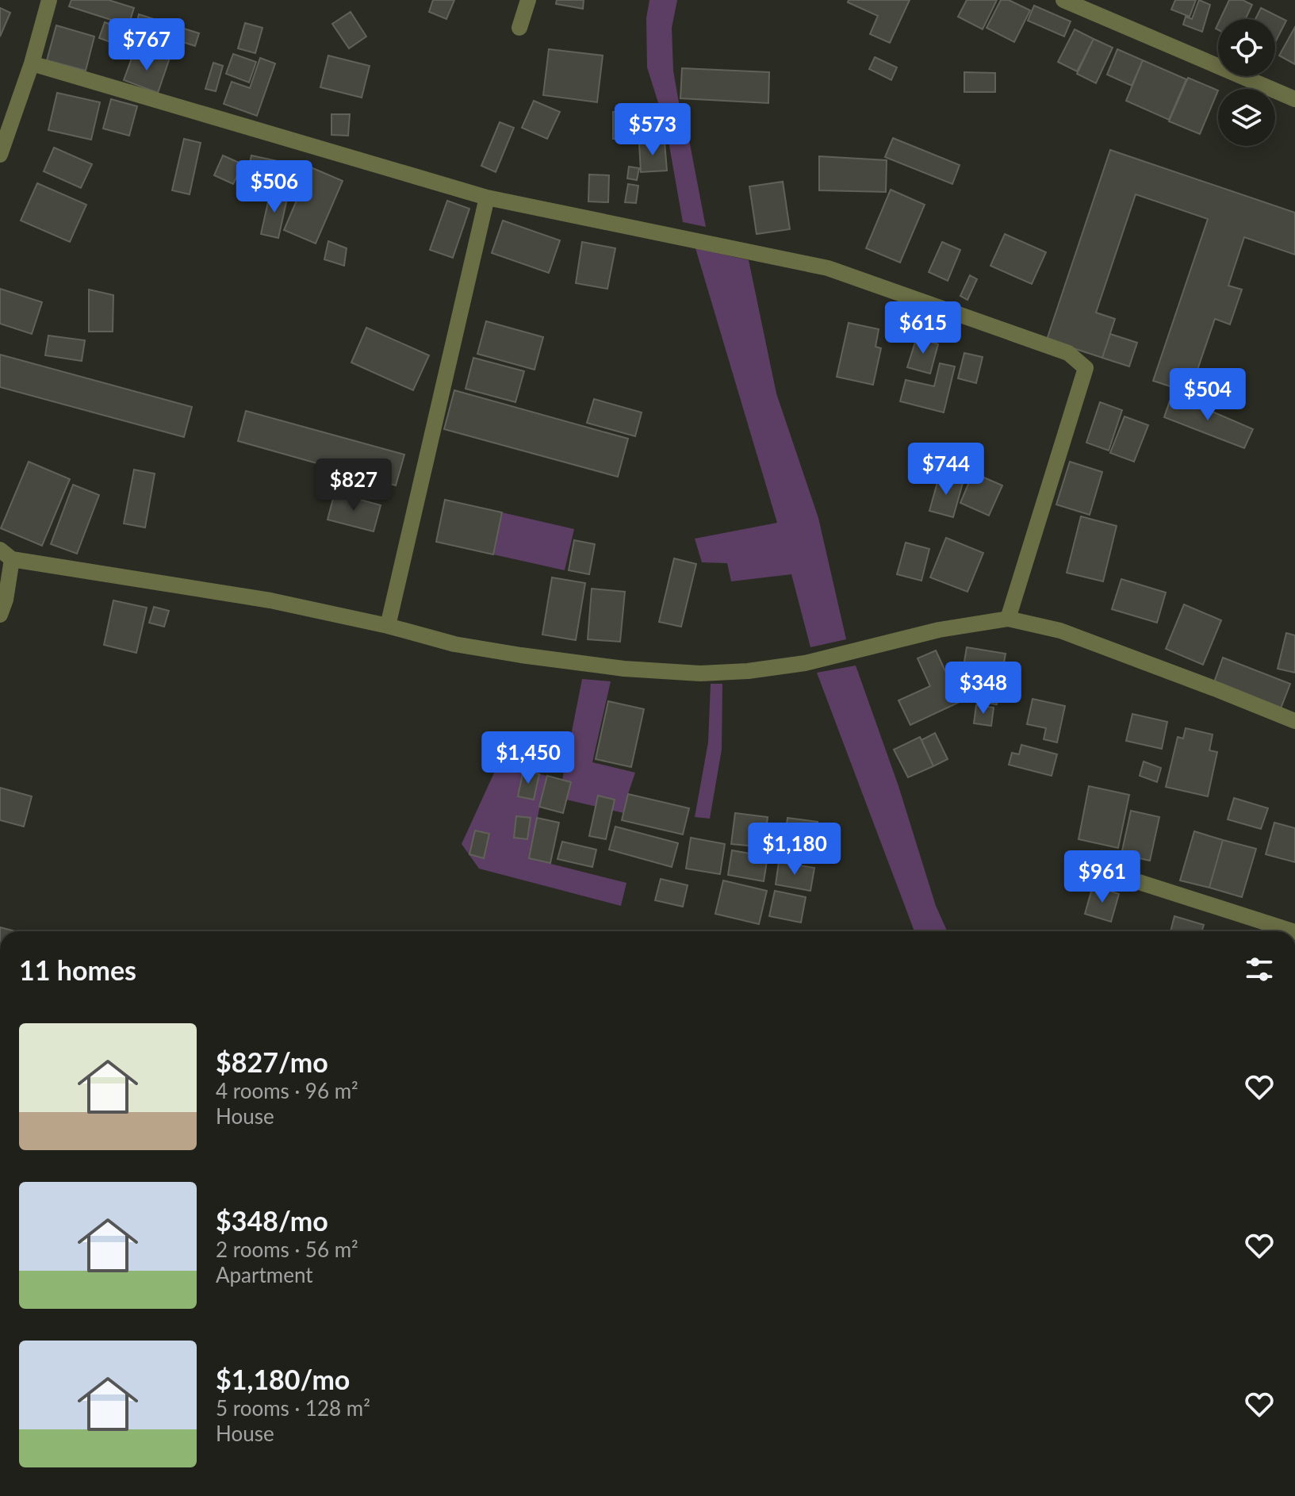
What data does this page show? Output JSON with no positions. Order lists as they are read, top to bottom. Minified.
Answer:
{"page":{"price":["$767","$573","$506","$615","$504","$744","$827","$348","$1,450","$1,180","$961"],"heading":"11 homes","list":[{"name":"$827/mo","note":"4 rooms · 96 m² · House"},{"name":"$348/mo","note":"2 rooms · 56 m² · Apartment"},{"name":"$1,180/mo","note":"5 rooms · 128 m² · House"}]}}
